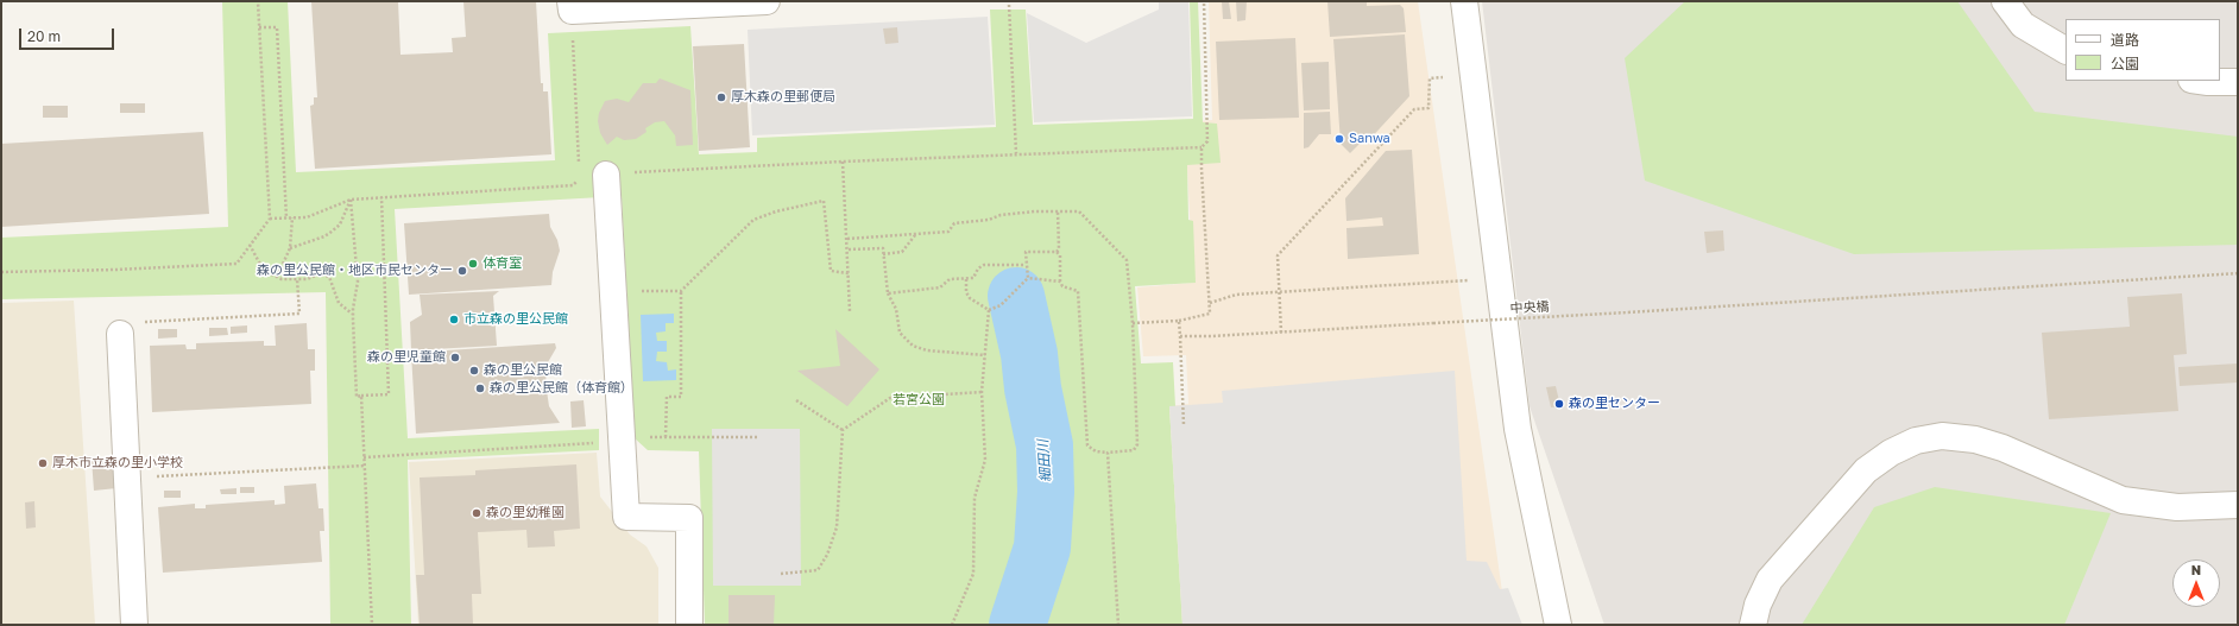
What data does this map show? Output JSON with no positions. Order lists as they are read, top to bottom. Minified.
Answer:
{"streets":{"path":["中央橋"]},"water":["細田川"],"parks":["若宮公園"],"places":["厚木森の里郵便局","Sanwa","体育室","森の里公民館・地区市民センター","市立森の里公民館","森の里児童館","森の里公民館","森の里公民館（体育館）","森の里センター","厚木市立森の里小学校","森の里幼稚園"],"legend":["道路","公園"],"scale_bar":"20 m","north":"top"}
